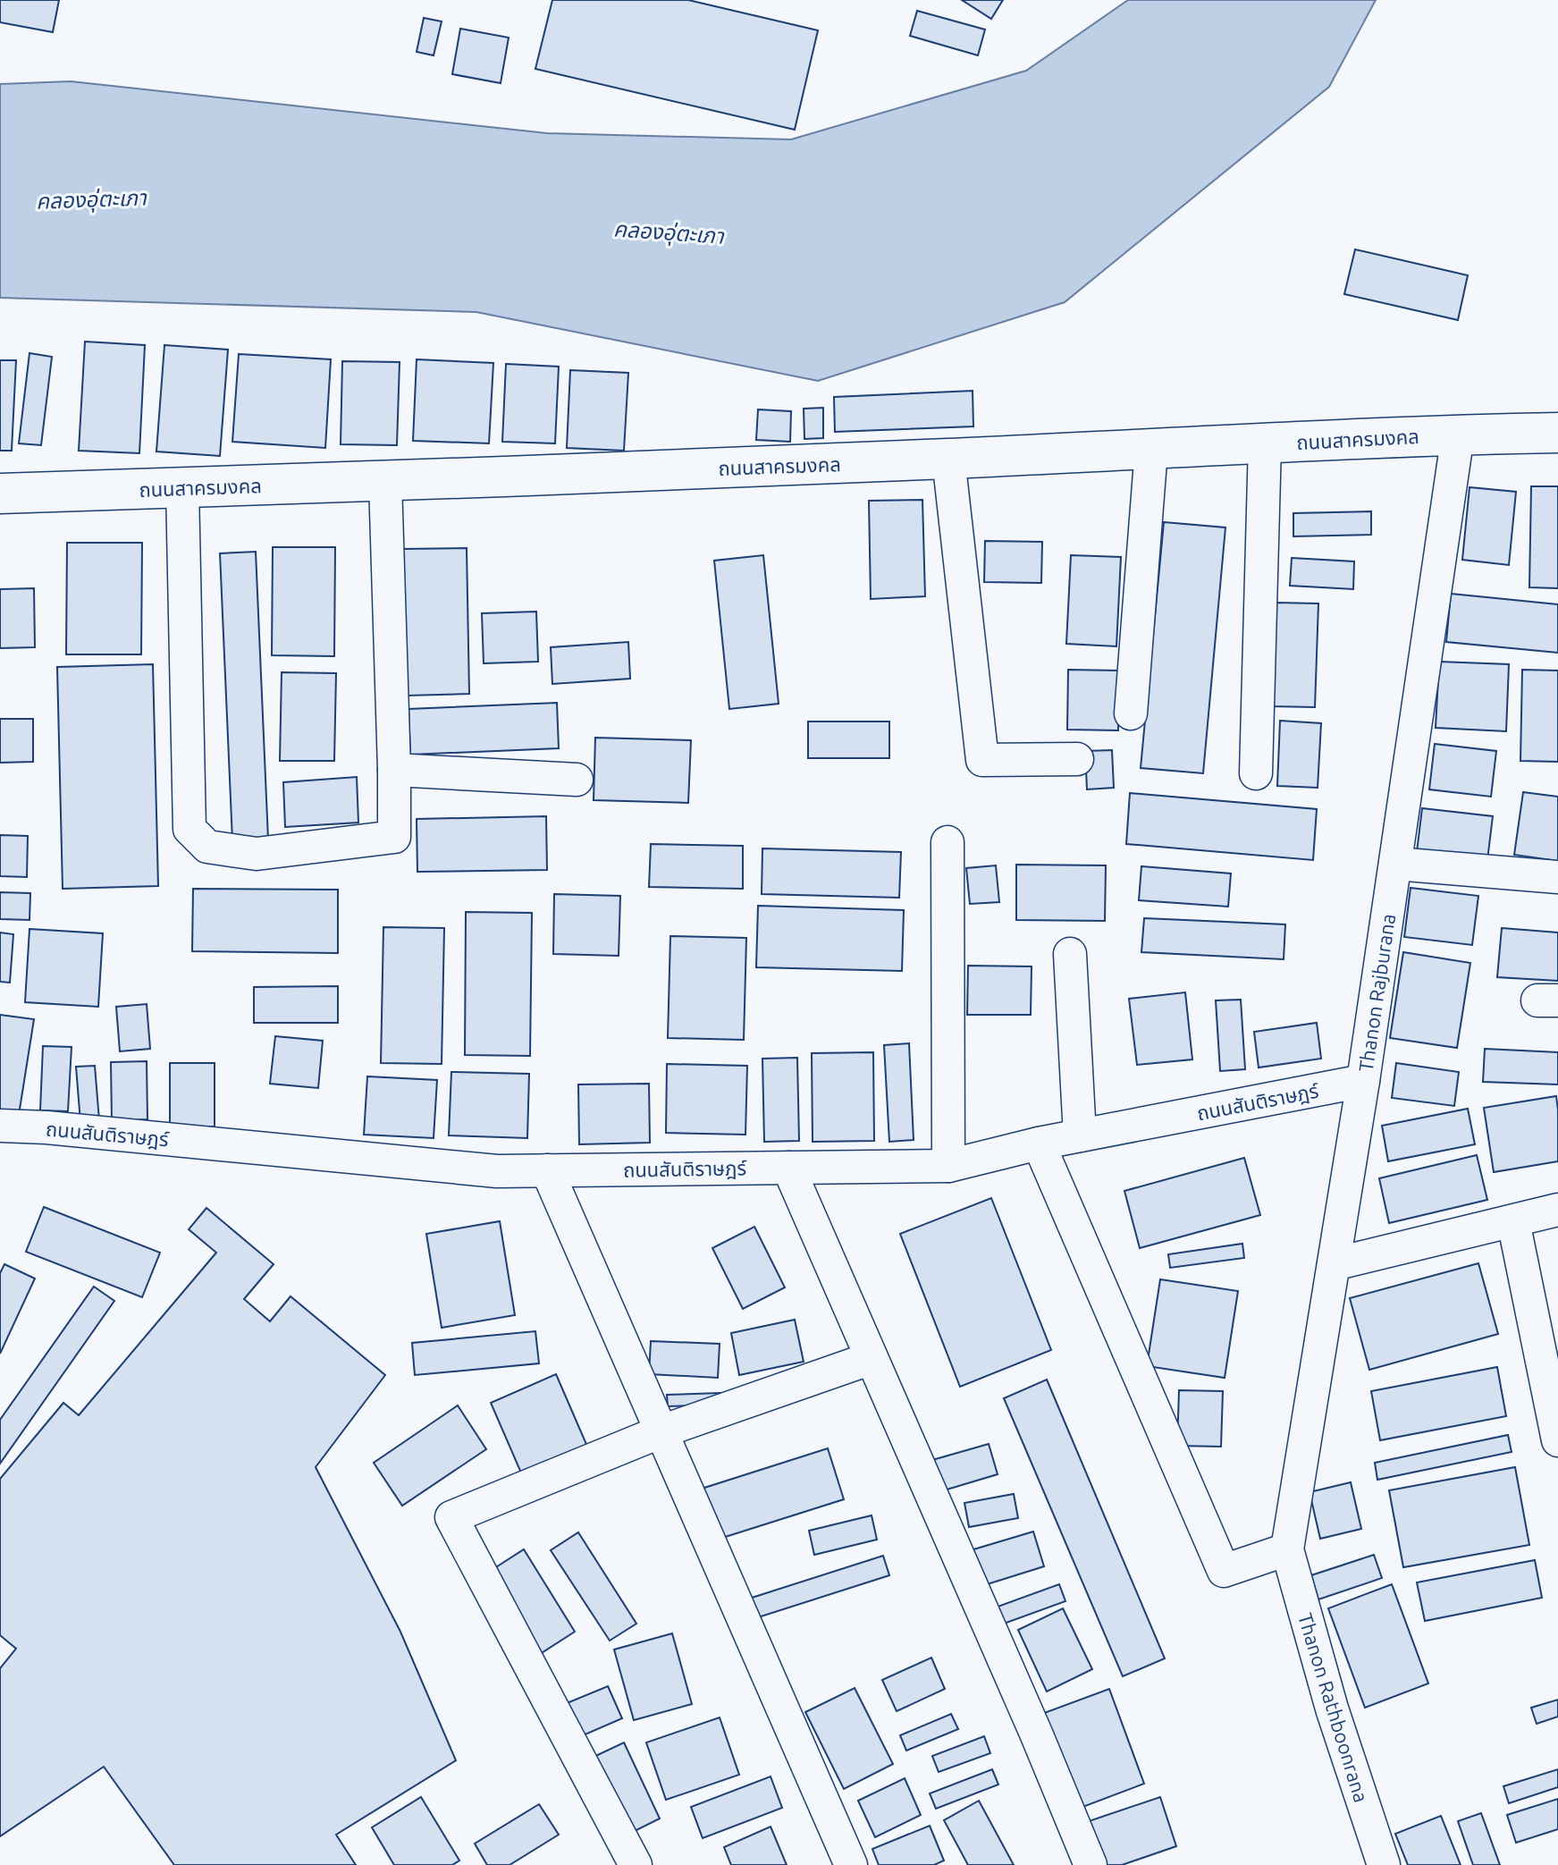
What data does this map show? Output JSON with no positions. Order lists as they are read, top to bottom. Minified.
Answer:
{"streets":{"street":["ถนนสาครมงคล","Thanon Rajburana","ถนนสันติราษฎร์","Thanon Rathboonrana"]},"crossings":[["ถนนสาครมงคล","Thanon Rajburana"],["Thanon Rajburana","ถนนสันติราษฎร์"],["Thanon Rajburana","Thanon Rathboonrana"]],"water":["คลองอุ่ตะเภา"]}
